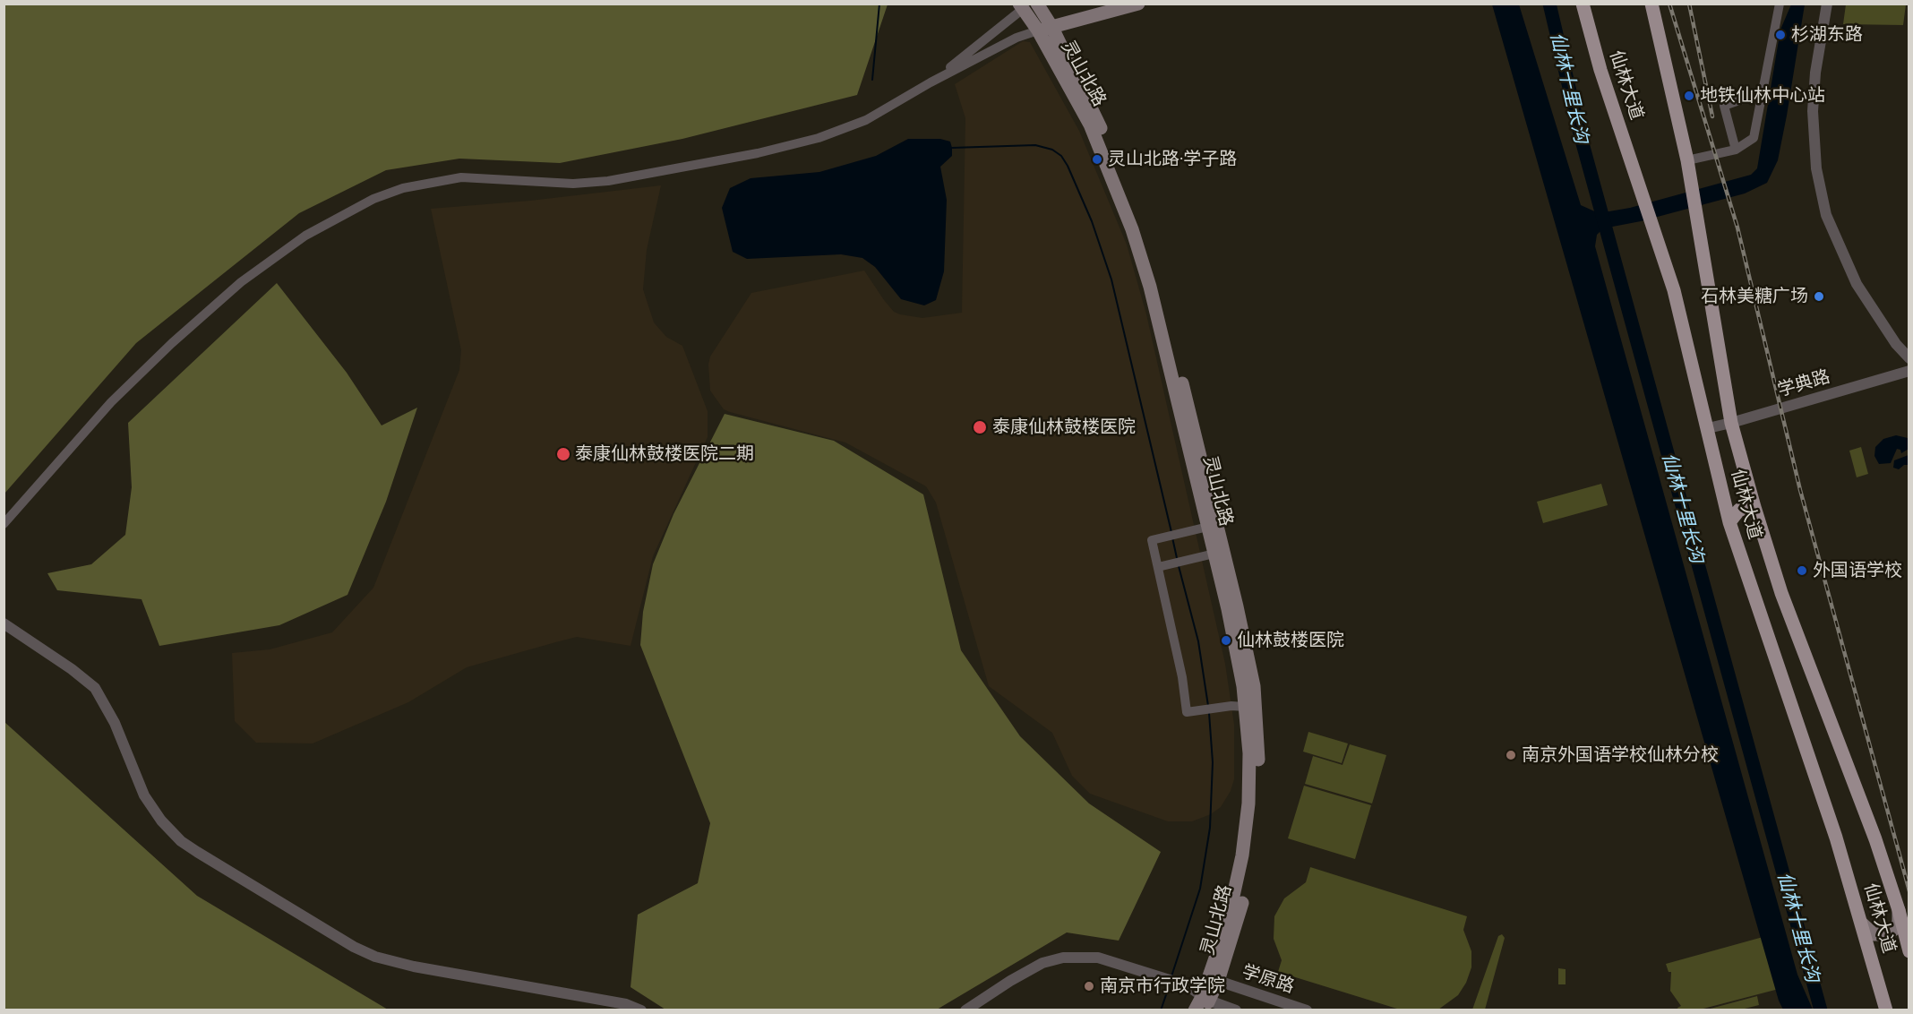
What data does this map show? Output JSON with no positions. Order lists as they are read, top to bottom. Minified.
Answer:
{"streets":{"main road":["灵山北路","仙林大道"],"street":["学典路","学原路"]},"crossings":[["灵山北路","学原路"],["仙林大道","学典路"]],"water":["仙林十里长沟"],"places":["杉湖东路","地铁仙林中心站","灵山北路·学子路","石林美糖广场","泰康仙林鼓楼医院","泰康仙林鼓楼医院二期","外国语学校","仙林鼓楼医院","南京外国语学校仙林分校","南京市行政学院"]}
